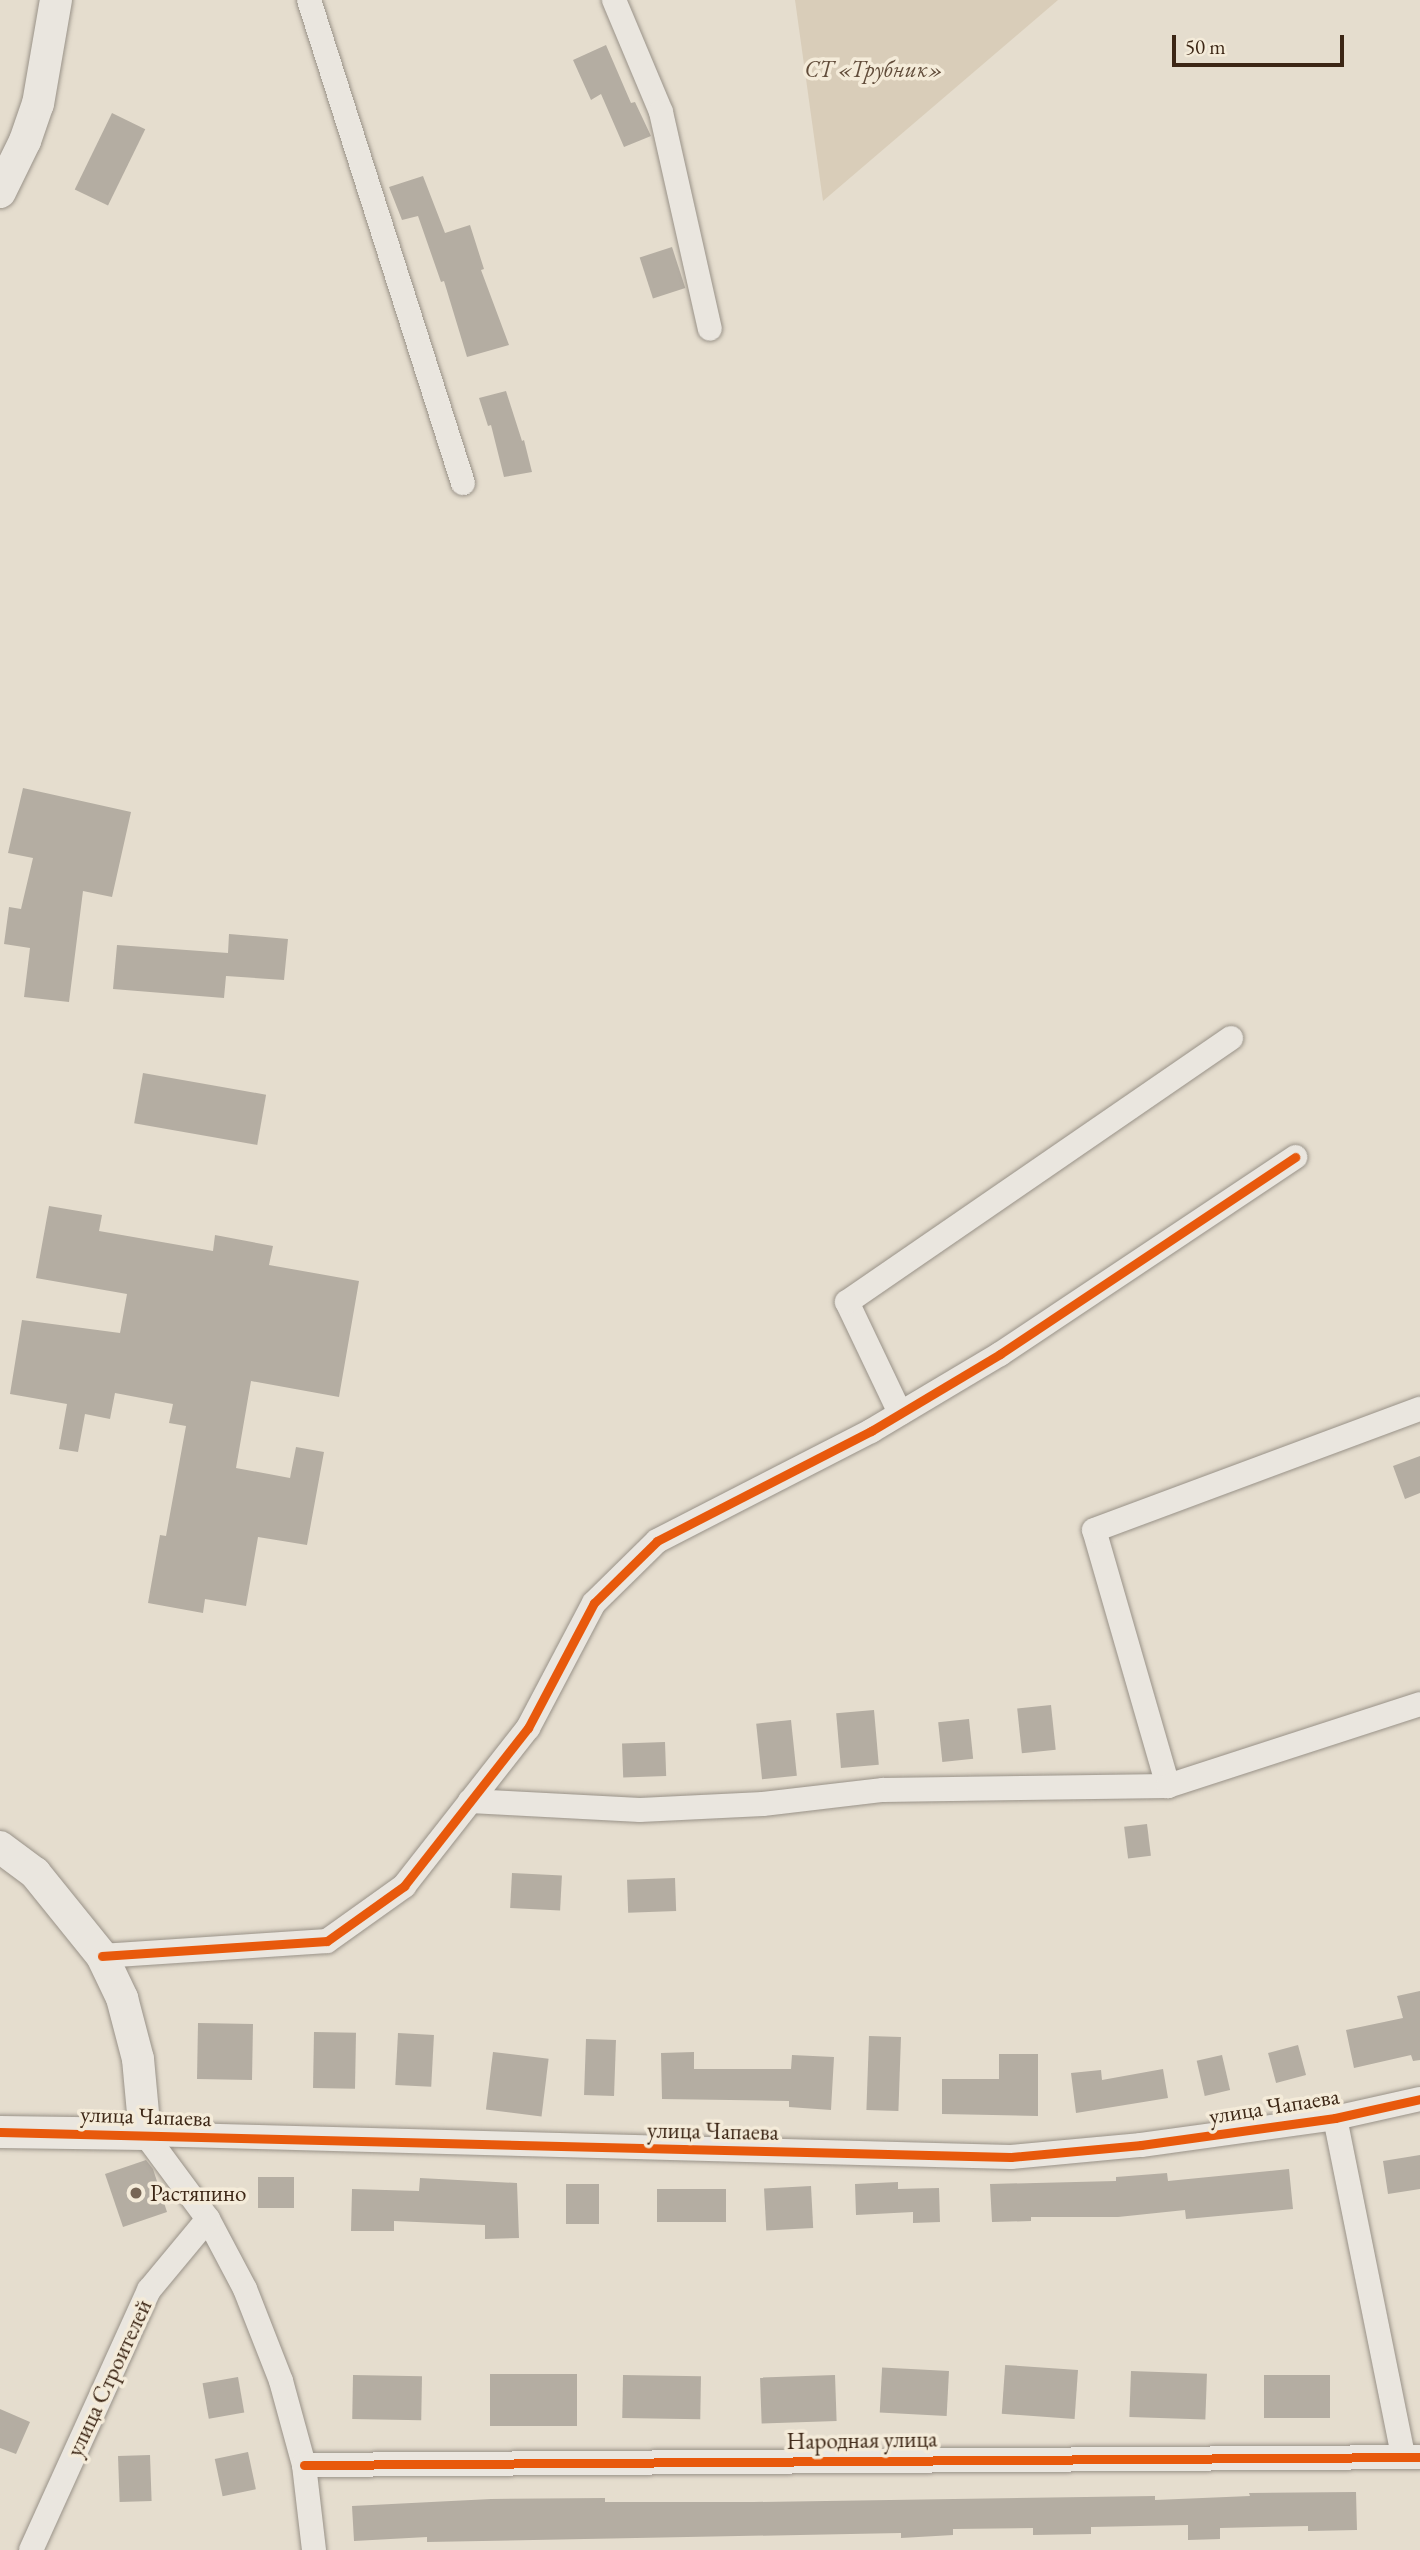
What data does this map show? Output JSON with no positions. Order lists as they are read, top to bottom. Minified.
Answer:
{"streets":{"street":["улица Чапаева","улица Строителей","Народная улица"]},"parks":["СТ «Трубник»"],"places":["Растяпино"],"scale_bar":"50 m"}
